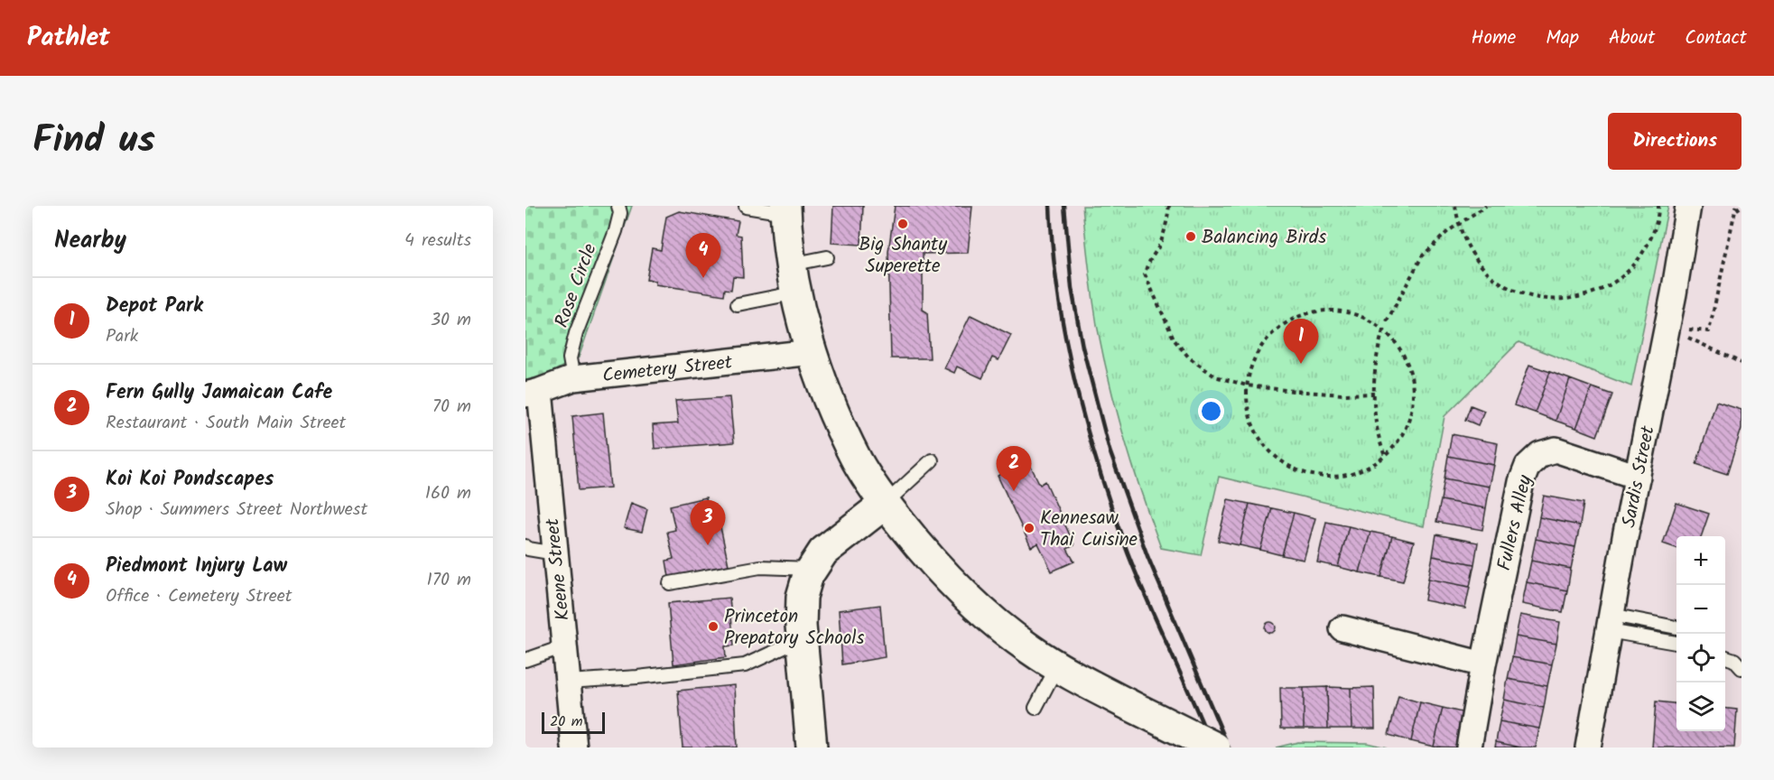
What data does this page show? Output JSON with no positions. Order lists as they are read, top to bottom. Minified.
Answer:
{"streets":{"street":["Cemetery Street","Sardis Street","Fullers Alley","Keene Street"],"lane":["Rose Circle"]},"crossings":[["Rose Circle","Cemetery Street"],["Cemetery Street","Keene Street"],["Sardis Street","Fullers Alley"]],"places":["Big Shanty Superette","Balancing Birds","Kennesaw Thai Cuisine","Princeton Prepatory Schools"],"scale_bar":"20 m","page":{"header":"Pathlet","nav":["Home","Map","About","Contact"],"title":"Find us","buttons":"Directions","heading":["Nearby","4 results"],"pins":["4","1","2","3"],"list":[{"mark":"1","name":"Depot Park","note":"Park","value":"30 m"},{"mark":"2","name":"Fern Gully Jamaican Cafe","note":"Restaurant · South Main Street","value":"70 m"},{"mark":"3","name":"Koi Koi Pondscapes","note":"Shop · Summers Street Northwest","value":"160 m"},{"mark":"4","name":"Piedmont Injury Law","note":"Office · Cemetery Street","value":"170 m"}],"map_buttons":["+","−"],"scale":"20 m"}}
